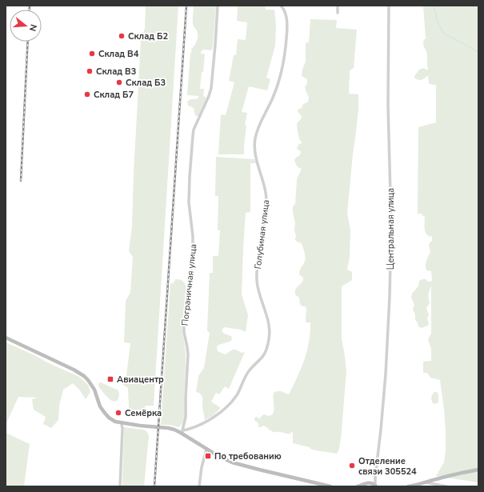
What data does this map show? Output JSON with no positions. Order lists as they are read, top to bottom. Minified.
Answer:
{"streets":{"street":["Центральная улица","Голубиная улица","Пограничная улица"]},"crossings":[["Голубиная улица","Пограничная улица"]],"places":{"other":["Склад Б2","Склад В4","Склад В3","Склад Б3","Склад Б7","Семёрка","Отделение связи 305524"],"transit":["Авиацентр","По требованию"]},"north":"right"}
